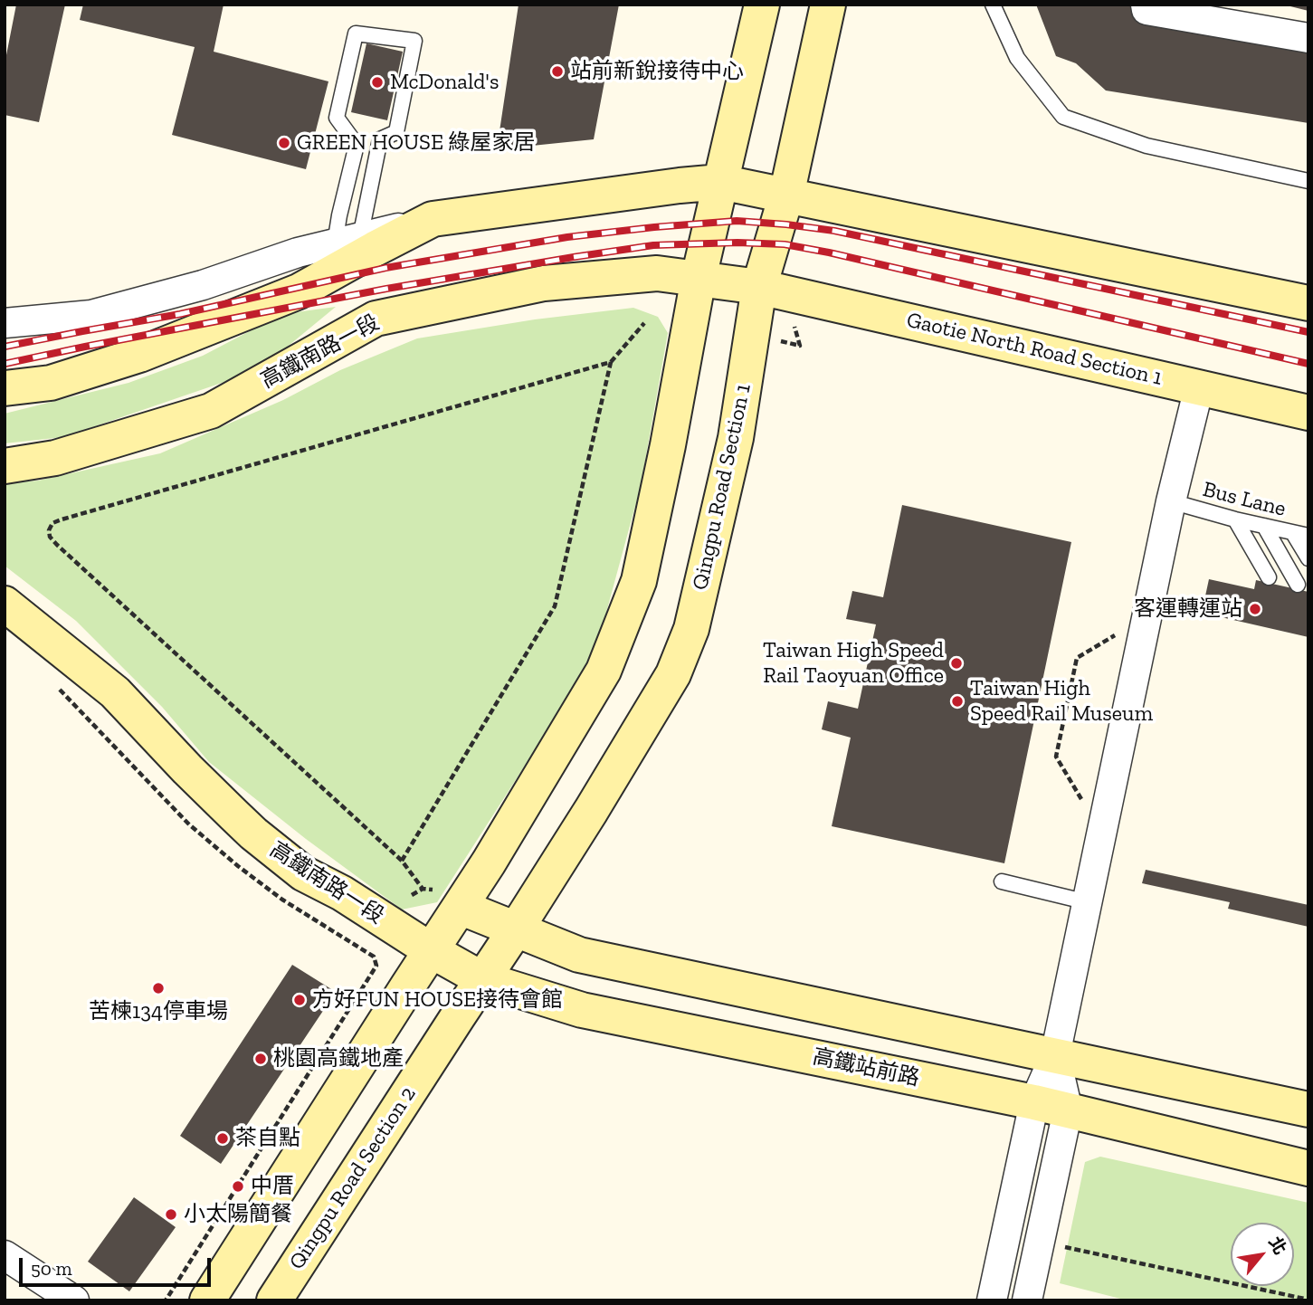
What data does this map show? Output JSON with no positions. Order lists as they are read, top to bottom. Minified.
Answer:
{"streets":{"street":["Gaotie North Road Section 1","高鐵南路一段","Qingpu Road Section 1","高鐵站前路","Qingpu Road Section 2"],"lane":["Bus Lane"]},"crossings":[["Gaotie North Road Section 1","高鐵南路一段"],["Gaotie North Road Section 1","Qingpu Road Section 1"],["高鐵南路一段","Qingpu Road Section 1"],["高鐵南路一段","高鐵站前路"],["Qingpu Road Section 1","Qingpu Road Section 2"],["高鐵站前路","Qingpu Road Section 2"]],"places":["站前新銳接待中心","McDonald's","GREEN HOUSE 綠屋家居","客運轉運站","Taiwan High Speed Rail Taoyuan Office","Taiwan High Speed Rail Museum","苦楝134停車場","方好FUN HOUSE接待會館","桃園高鐵地產","茶自點","中厝","小太陽簡餐"],"scale_bar":"50 m","north":"top right"}
